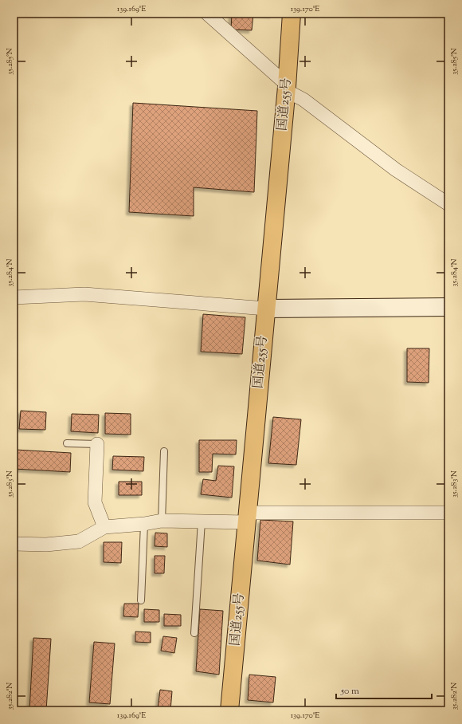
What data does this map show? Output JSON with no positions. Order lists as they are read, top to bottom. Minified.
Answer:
{"streets":{"highway":["国道255号"]},"scale_bar":"50 m","coordinates":["139.169°E","139.170°E","35.285°N","35.284°N","35.283°N","35.282°N"]}
